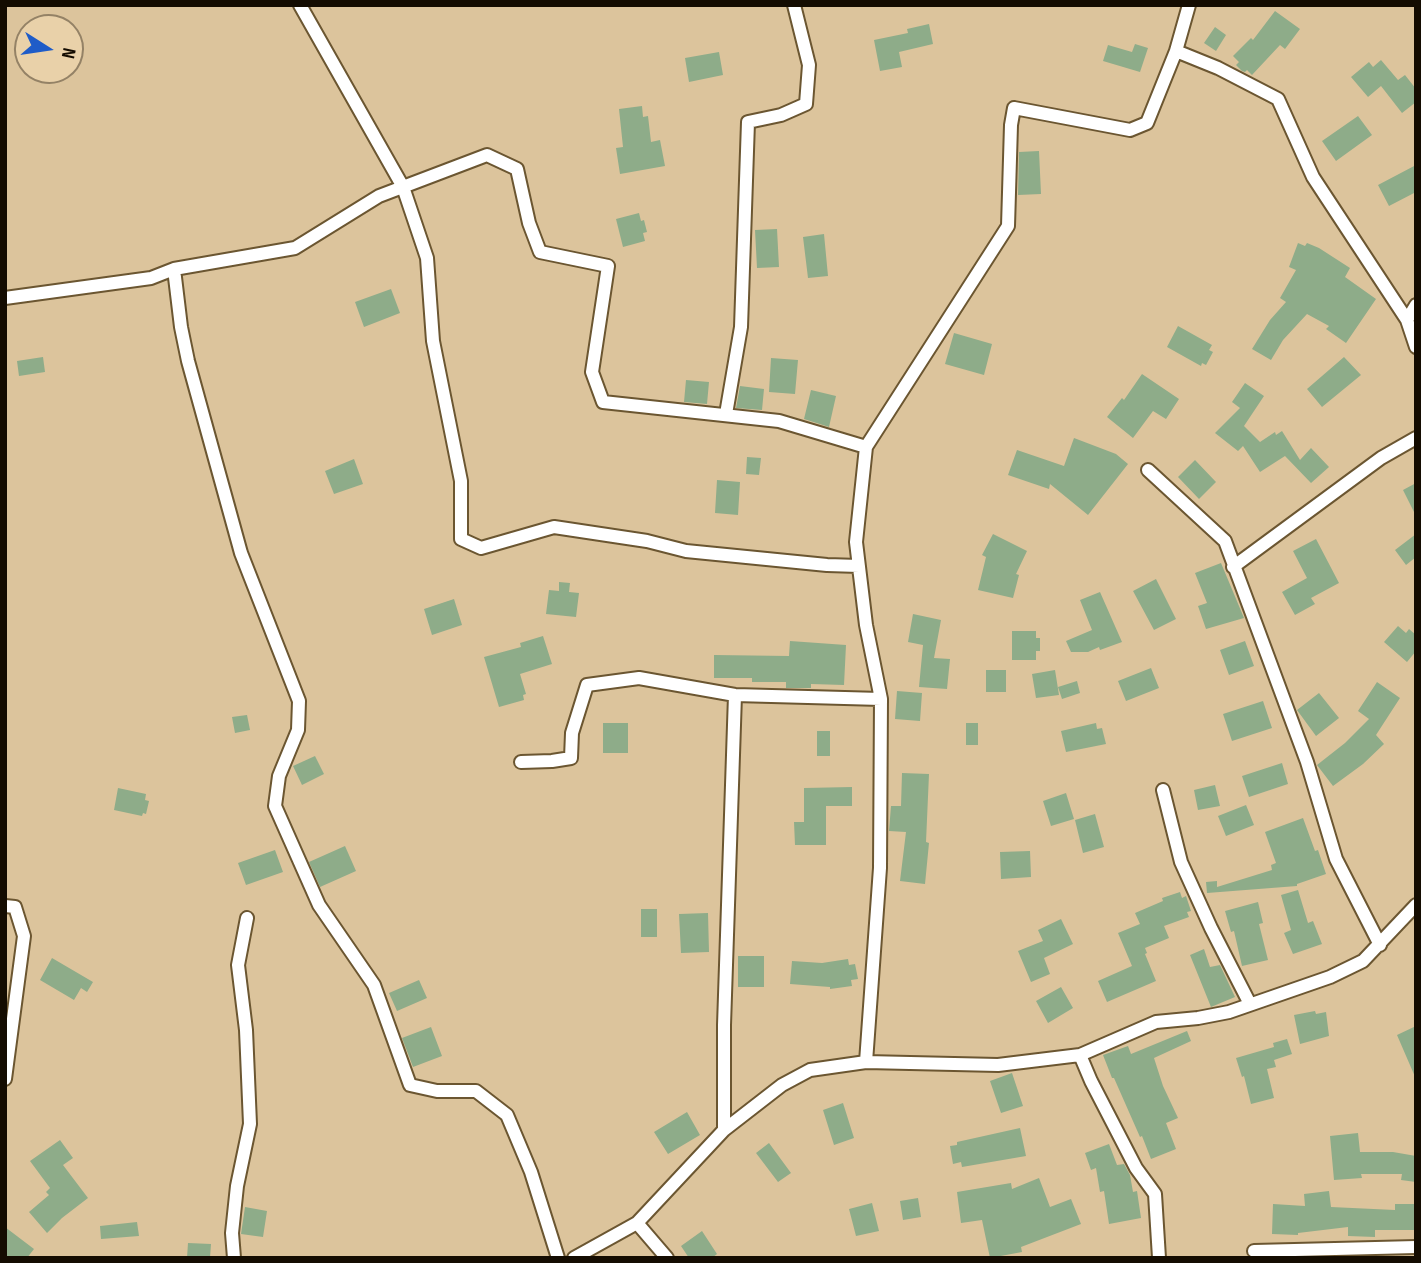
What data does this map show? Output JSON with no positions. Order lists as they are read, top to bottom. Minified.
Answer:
{"north":"right"}
